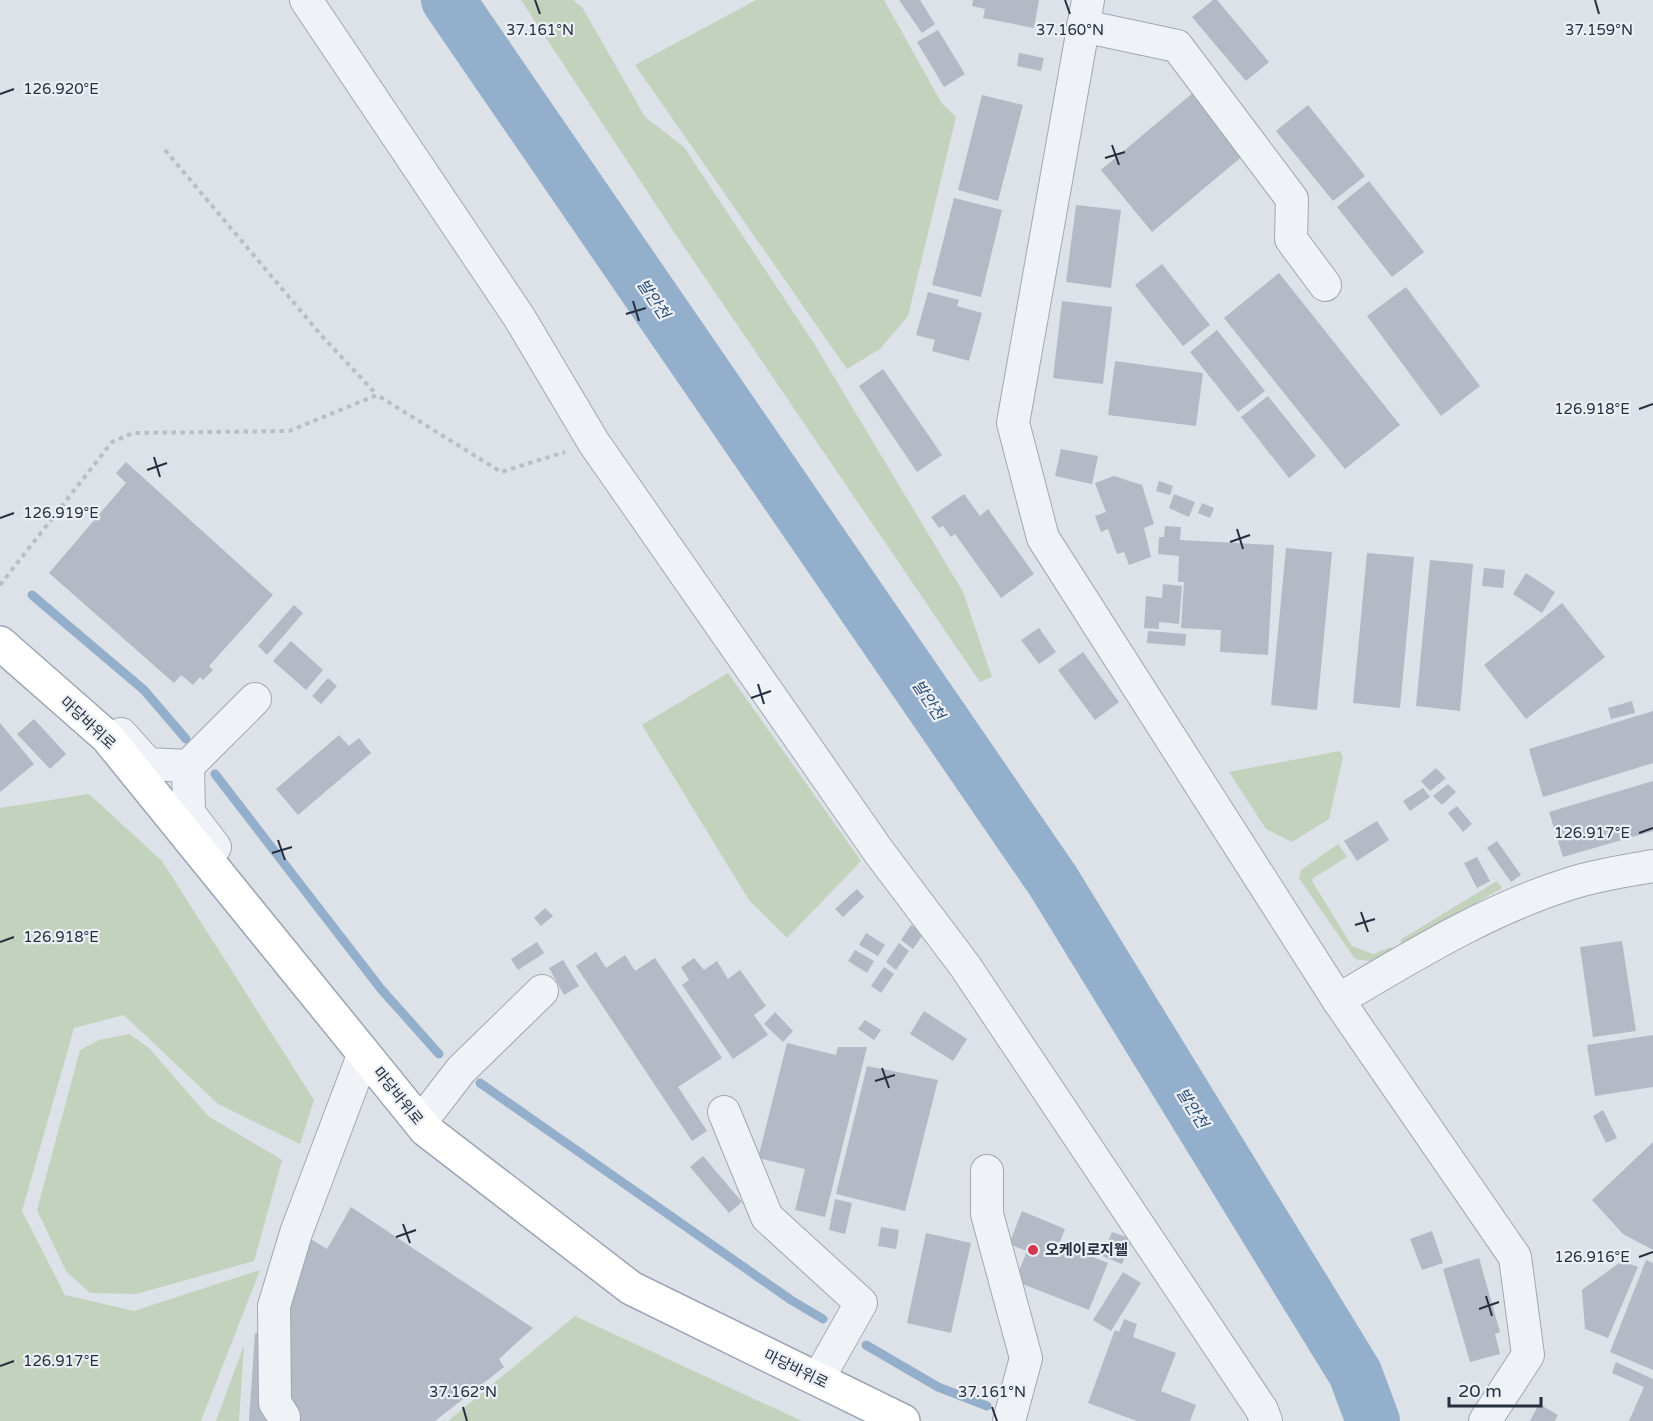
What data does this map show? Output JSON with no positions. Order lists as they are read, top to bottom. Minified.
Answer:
{"streets":{"main road":["마당바위로"]},"water":["발안천"],"places":["오케이로지웰"],"scale_bar":"20 m","coordinates":["37.161°N","37.160°N","37.159°N","126.920°E","126.918°E","126.919°E","126.917°E","126.916°E","37.162°N"]}
